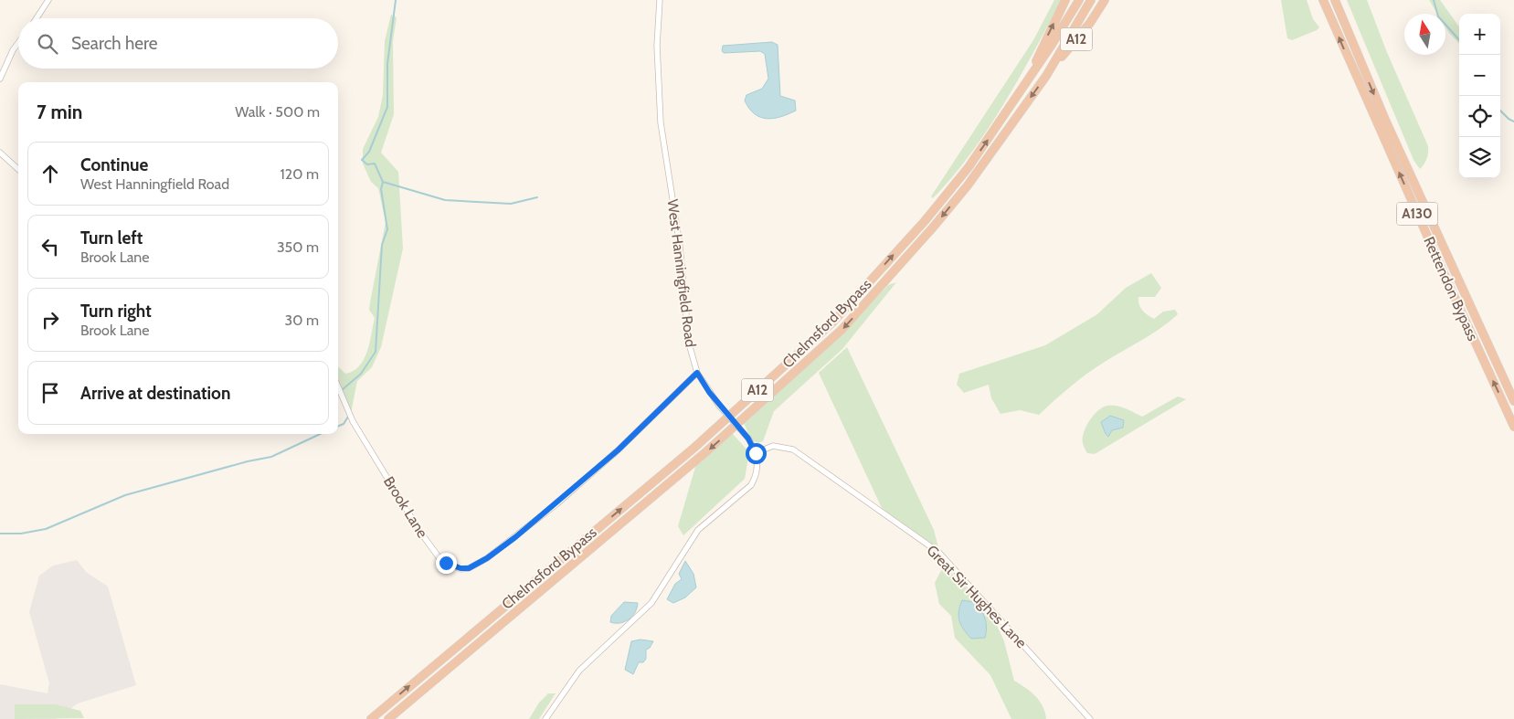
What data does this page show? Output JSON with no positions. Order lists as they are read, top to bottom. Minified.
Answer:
{"streets":{"highway":["A12","A130","Rettendon Bypass","Chelmsford Bypass"],"street":["West Hanningfield Road","Brook Lane","Great Sir Hughes Lane"]},"crossings":[["A12","Chelmsford Bypass"],["West Hanningfield Road","Brook Lane"],["West Hanningfield Road","Great Sir Hughes Lane"]],"north":"top","page":{"map_buttons":["+","−"],"search":"Search here","heading":["7 min","Walk · 500 m"],"list":[["Continue","West Hanningfield Road","120 m"],["Turn left","Brook Lane","350 m"],["Turn right","Brook Lane","30 m"],"Arrive at destination"]}}
